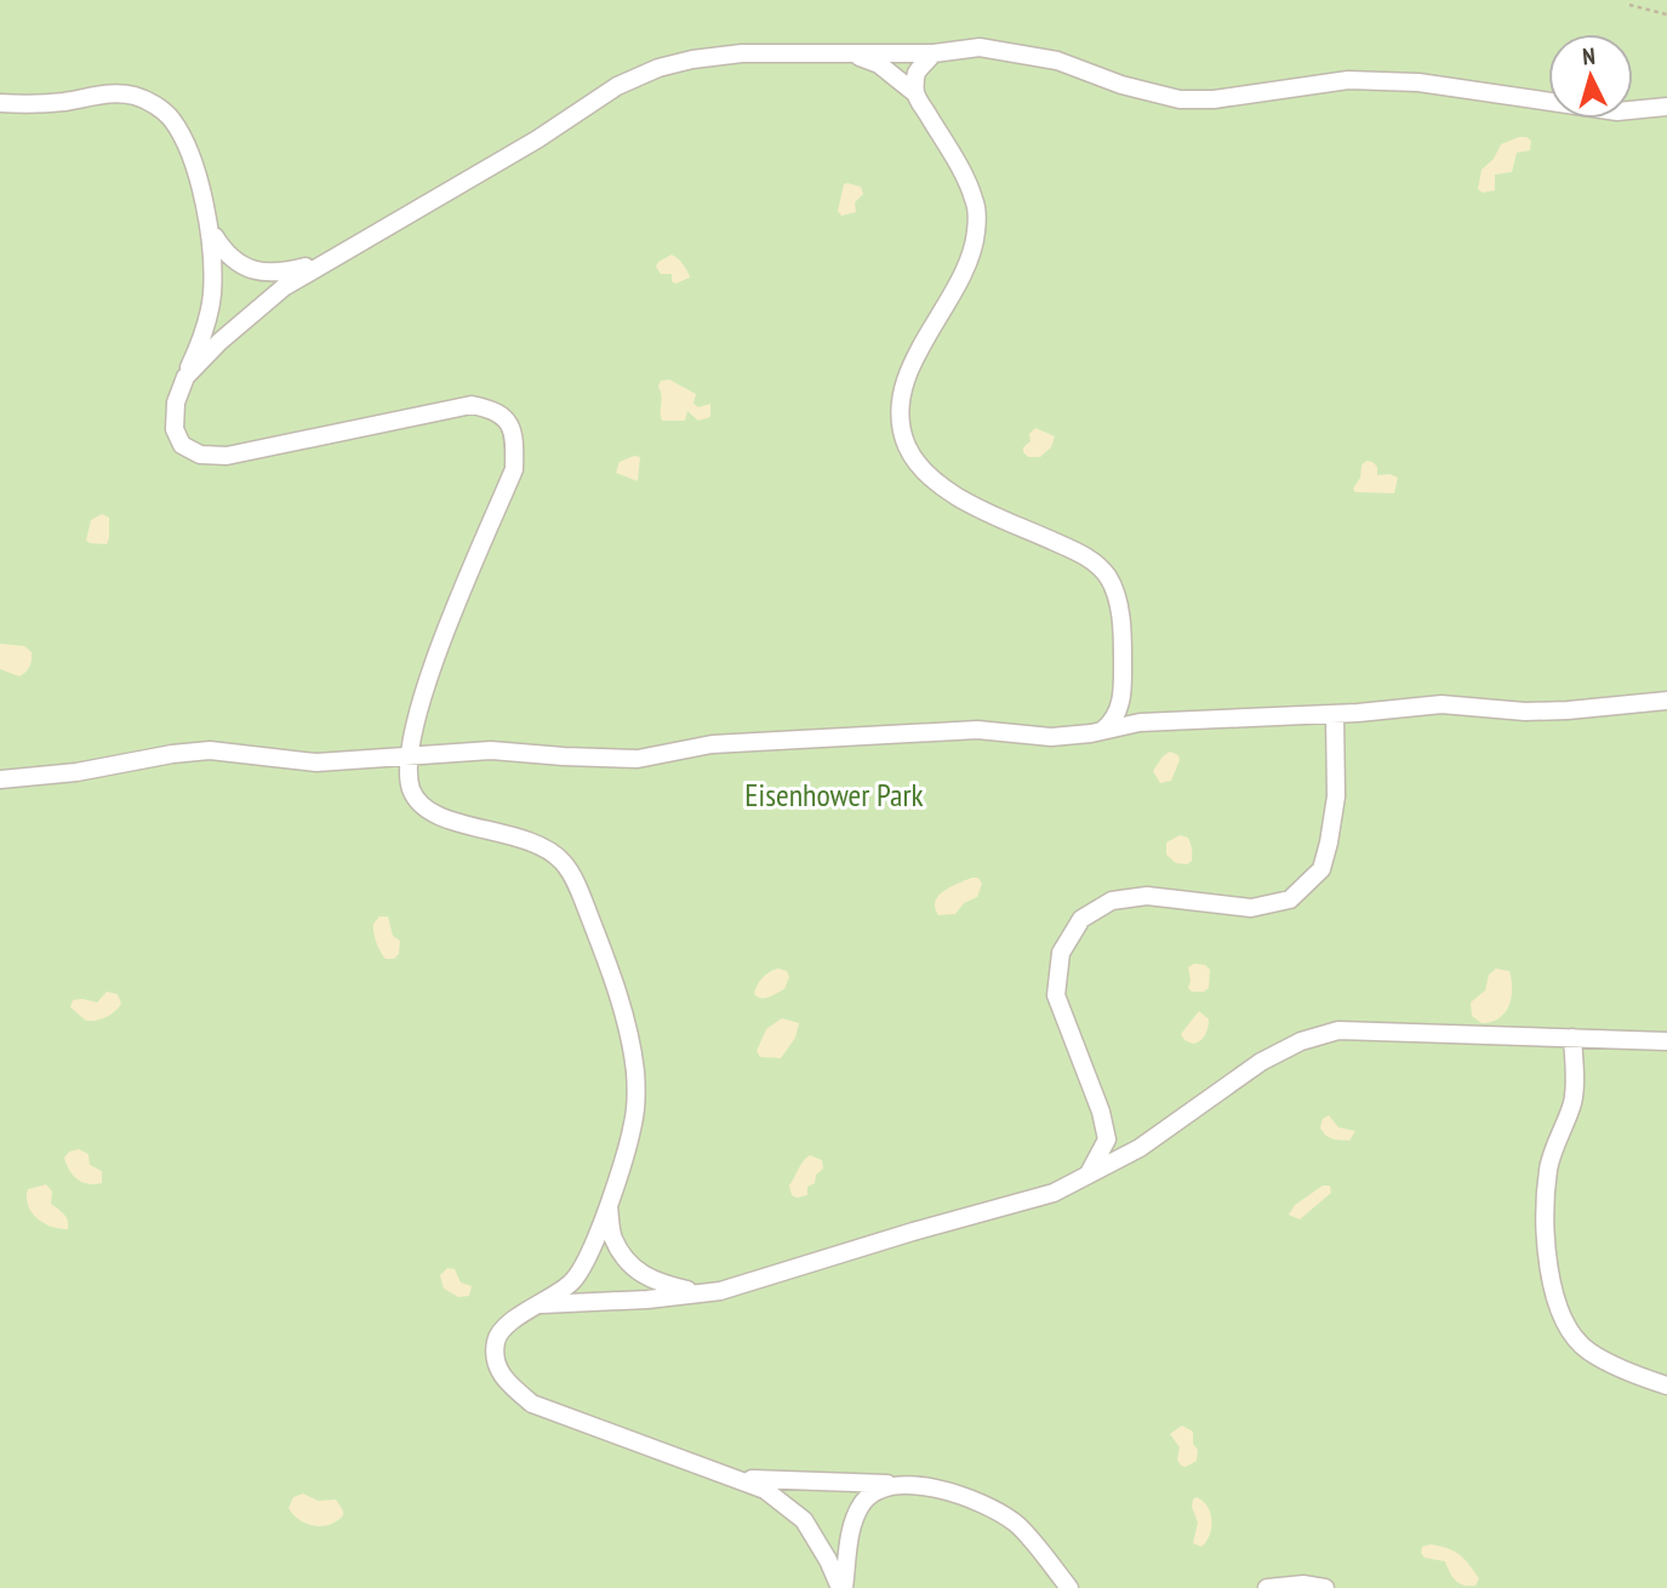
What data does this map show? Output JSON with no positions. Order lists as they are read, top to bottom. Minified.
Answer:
{"parks":["Eisenhower Park"],"north":"top"}
